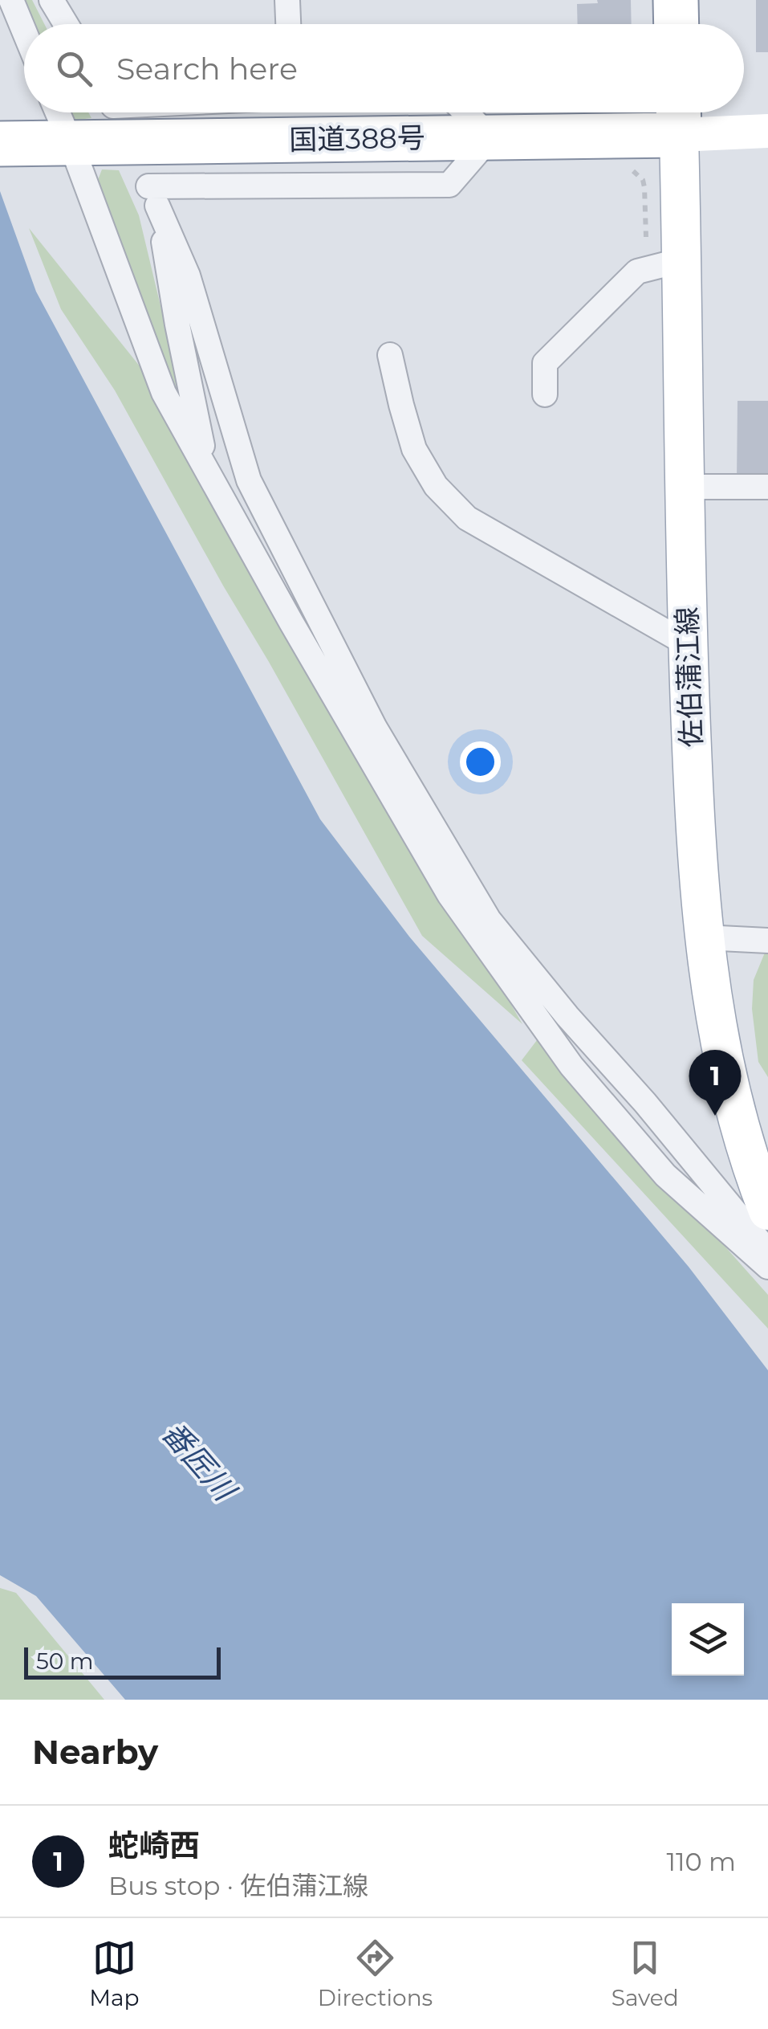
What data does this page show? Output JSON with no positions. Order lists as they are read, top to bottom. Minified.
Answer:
{"streets":{"highway":["国道388号"],"main road":["佐伯蒲江線"]},"crossings":[["国道388号","佐伯蒲江線"]],"water":["番匠川"],"scale_bar":"50 m","page":{"search":"Search here","pins":"1","scale":"50 m","heading":"Nearby","list":[{"mark":"1","name":"蛇崎西","note":"Bus stop · 佐伯蒲江線","value":"110 m"}],"nav":["Map","Directions","Saved"]}}
